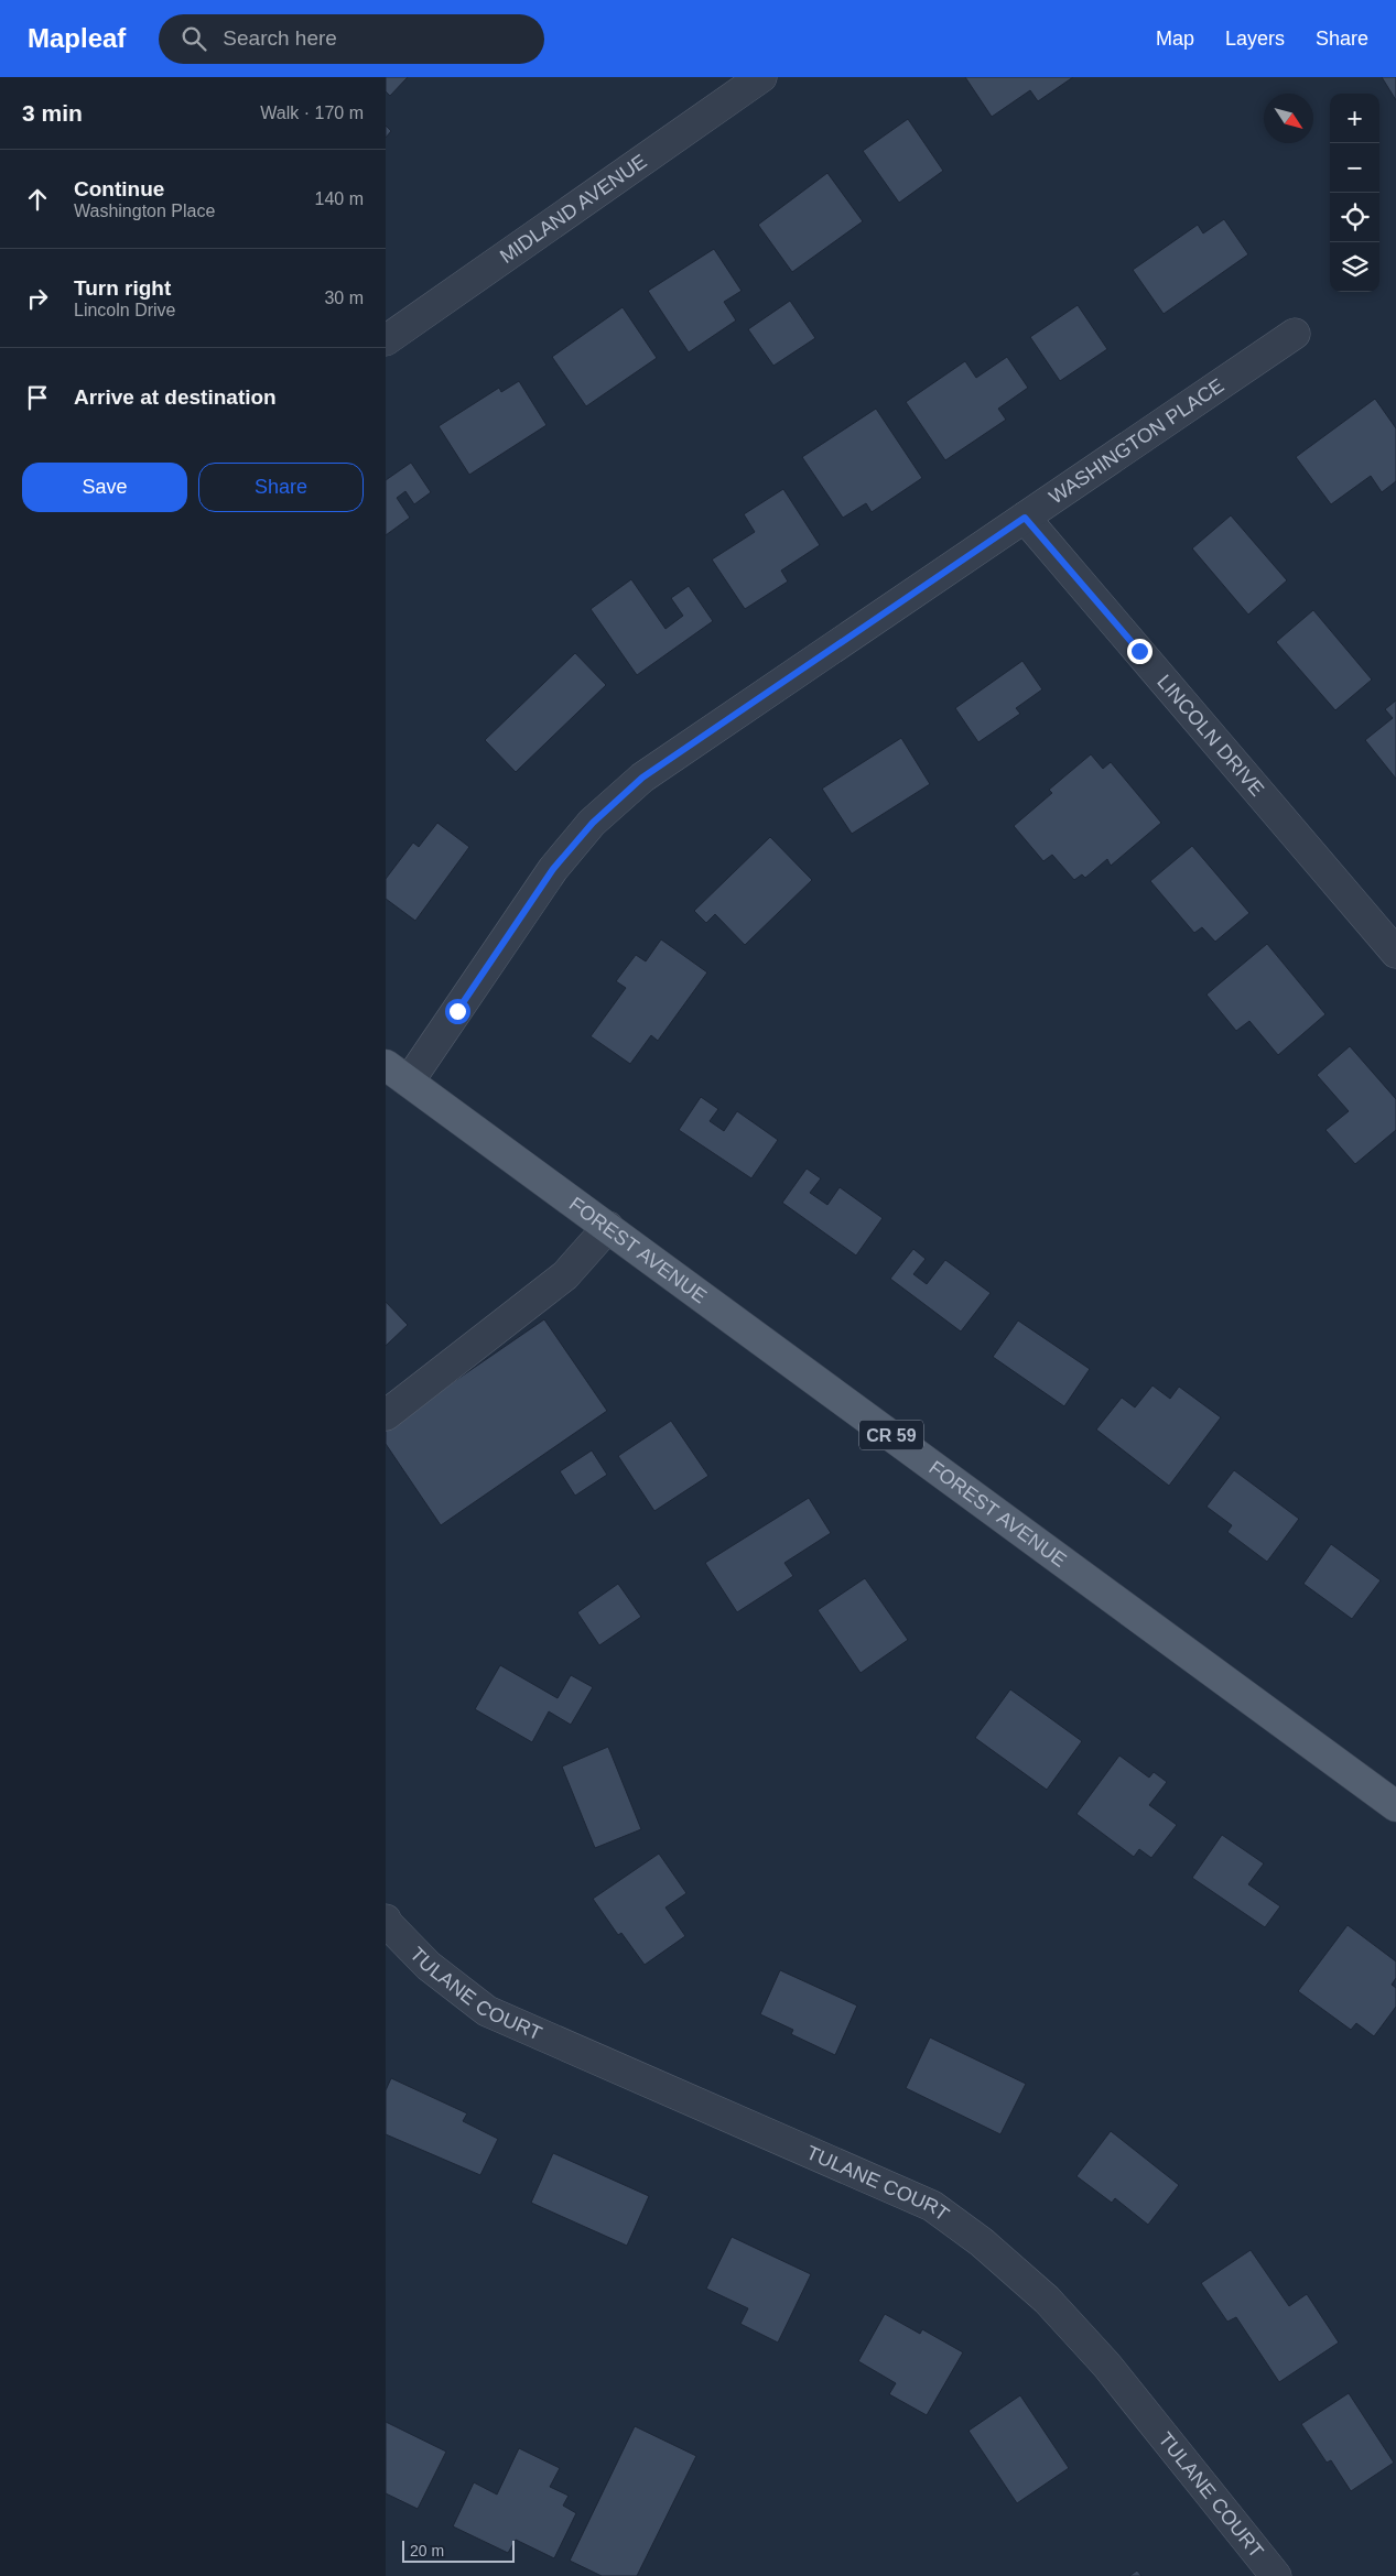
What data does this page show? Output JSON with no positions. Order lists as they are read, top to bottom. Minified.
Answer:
{"streets":{"main road":["FOREST AVENUE","CR 59"],"street":["MIDLAND AVENUE","WASHINGTON PLACE","LINCOLN DRIVE","TULANE COURT"]},"crossings":[["WASHINGTON PLACE","LINCOLN DRIVE"],["WASHINGTON PLACE","FOREST AVENUE"]],"scale_bar":"20 m","north":"bottom right","page":{"header":"Mapleaf","search":"Search here","nav":["Map","Layers","Share"],"heading":["3 min","Walk · 170 m"],"map_buttons":["+","−"],"list":[["Continue","Washington Place","140 m"],["Turn right","Lincoln Drive","30 m"],"Arrive at destination"],"buttons":["Save","Share"],"scale":"20 m"}}
